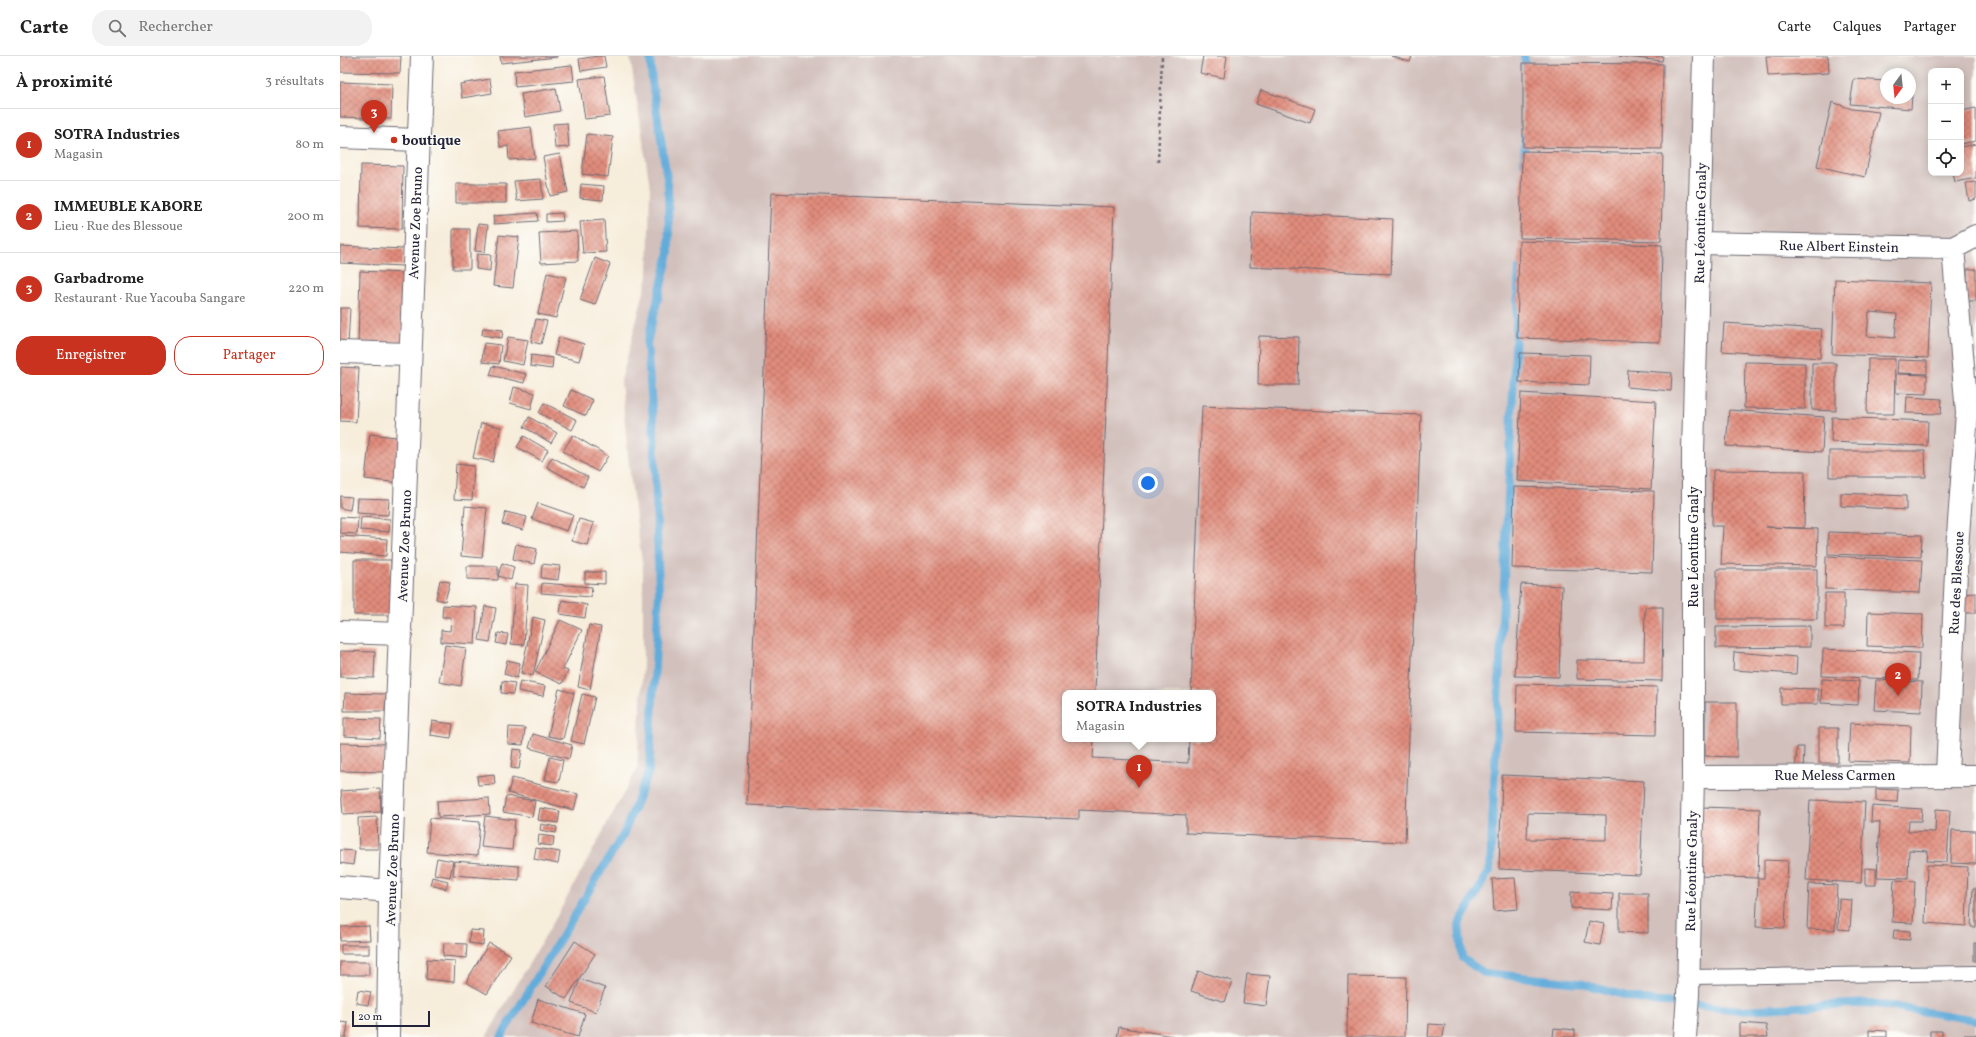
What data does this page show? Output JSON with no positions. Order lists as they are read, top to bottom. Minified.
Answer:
{"streets":{"street":["Avenue Zoe Bruno","Rue Léontine Gnaly","Rue Albert Einstein","Rue des Blessoue","Rue Meless Carmen"]},"crossings":[["Rue Léontine Gnaly","Rue Albert Einstein"],["Rue Léontine Gnaly","Rue Meless Carmen"],["Rue Albert Einstein","Rue des Blessoue"],["Rue des Blessoue","Rue Meless Carmen"]],"places":["boutique"],"scale_bar":"20 m","north":"bottom","page":{"header":"Carte","search":"Rechercher","nav":["Carte","Calques","Partager"],"heading":["À proximité","3 résultats"],"map_buttons":["+","−"],"pins":["3","2","1"],"list":[{"mark":"1","name":"SOTRA Industries","note":"Magasin","value":"80 m"},{"mark":"2","name":"IMMEUBLE KABORE","note":"Lieu · Rue des Blessoue","value":"200 m"},{"mark":"3","name":"Garbadrome","note":"Restaurant · Rue Yacouba Sangare","value":"220 m"}],"buttons":["Enregistrer","Partager"],"popup":["SOTRA Industries","Magasin"],"scale":"20 m"}}
